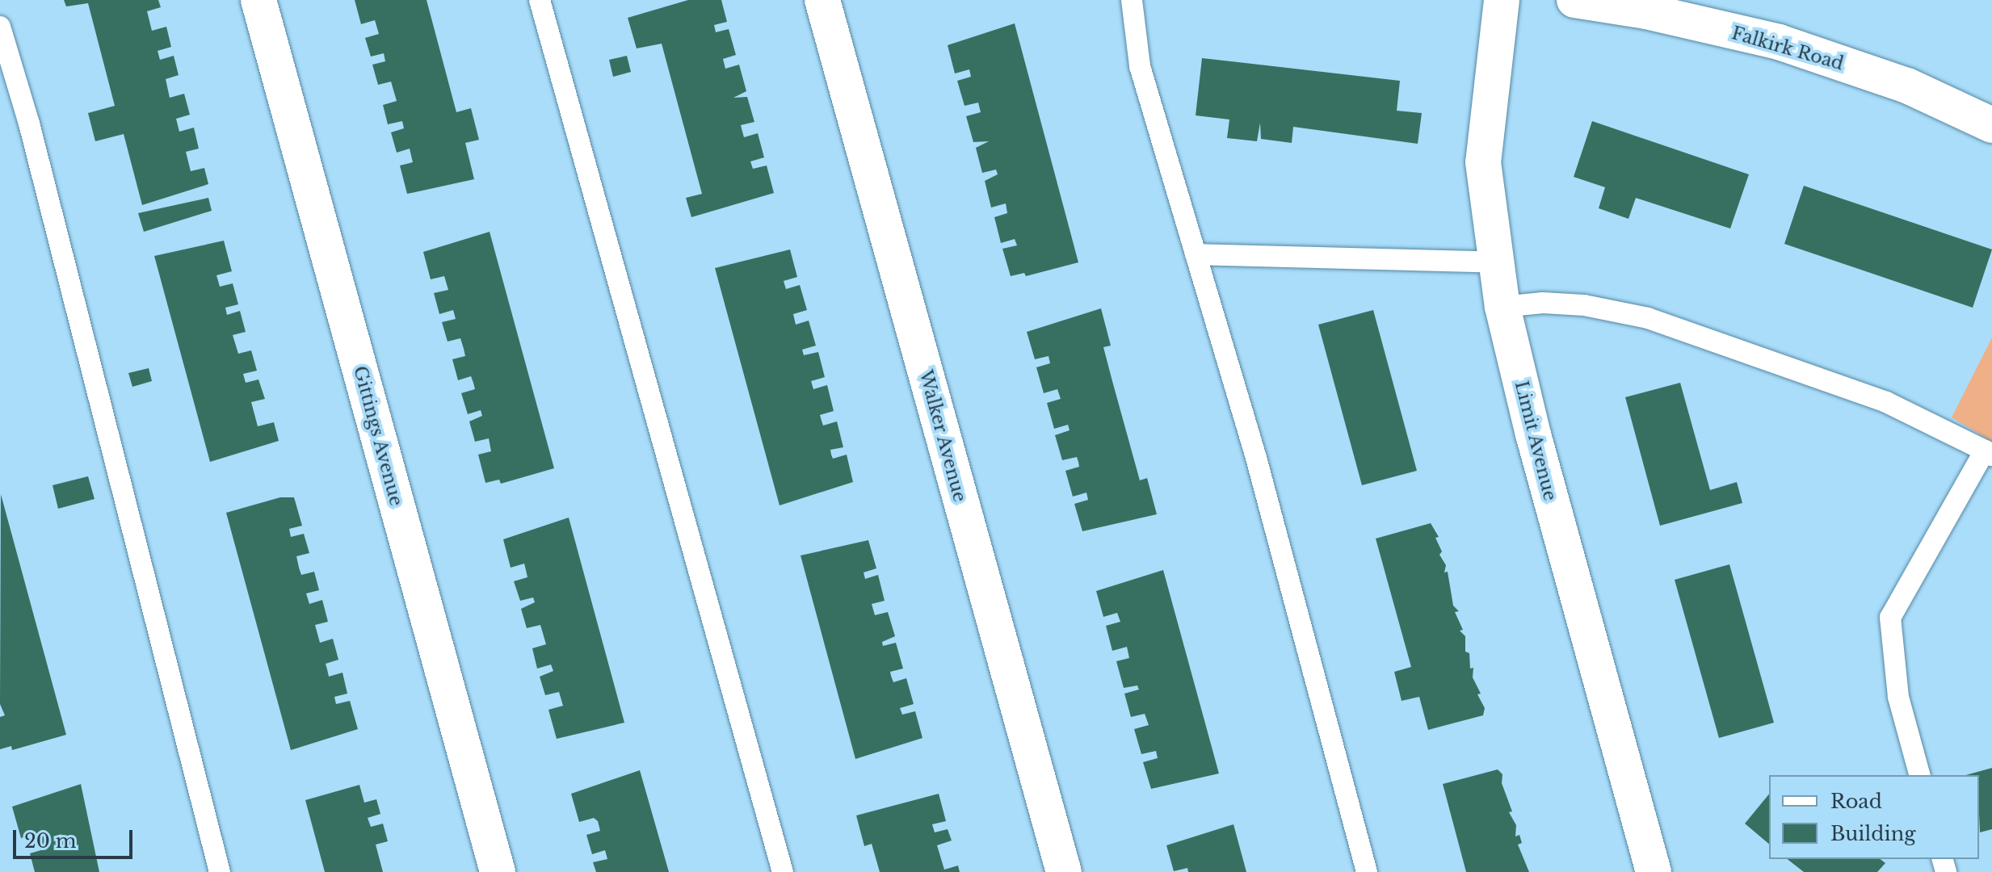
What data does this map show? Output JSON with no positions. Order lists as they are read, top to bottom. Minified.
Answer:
{"streets":{"street":["Falkirk Road","Gittings Avenue","Walker Avenue","Limit Avenue"]},"legend":["Road","Building"],"scale_bar":"20 m"}
